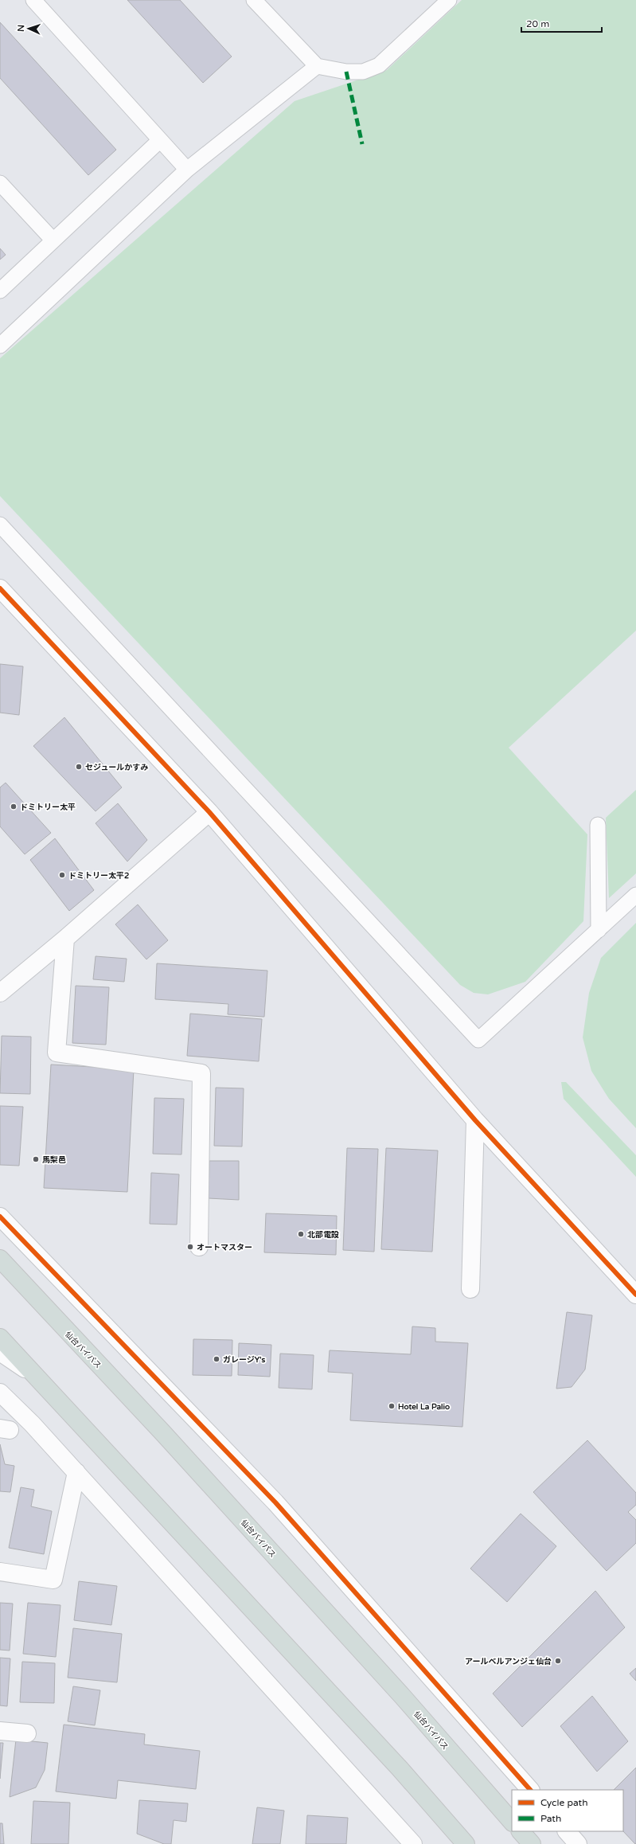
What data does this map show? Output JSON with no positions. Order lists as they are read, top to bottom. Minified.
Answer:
{"streets":{"highway":["仙台バイパス"]},"places":["セジュールかすみ","ドミトリー太平","ドミトリー太平2","馬梨邑","北部電設","オートマスター","ガレージY's","Hotel La Palio","アールベルアンジェ仙台"],"legend":["Cycle path","Path"],"scale_bar":"20 m","north":"left"}
